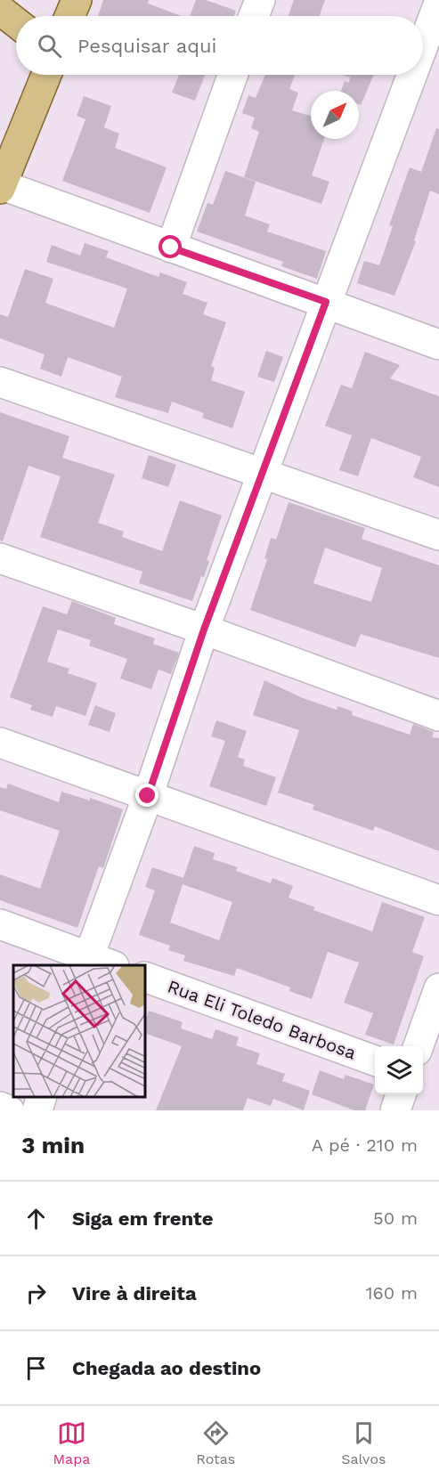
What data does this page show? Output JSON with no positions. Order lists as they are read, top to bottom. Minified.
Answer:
{"streets":{"street":["Rua Eli Toledo Barbosa"]},"north":"top right","page":{"search":"Pesquisar aqui","heading":["3 min","A pé · 210 m"],"list":[["Siga em frente","50 m"],["Vire à direita","160 m"],"Chegada ao destino"],"nav":["Mapa","Rotas","Salvos"]}}
